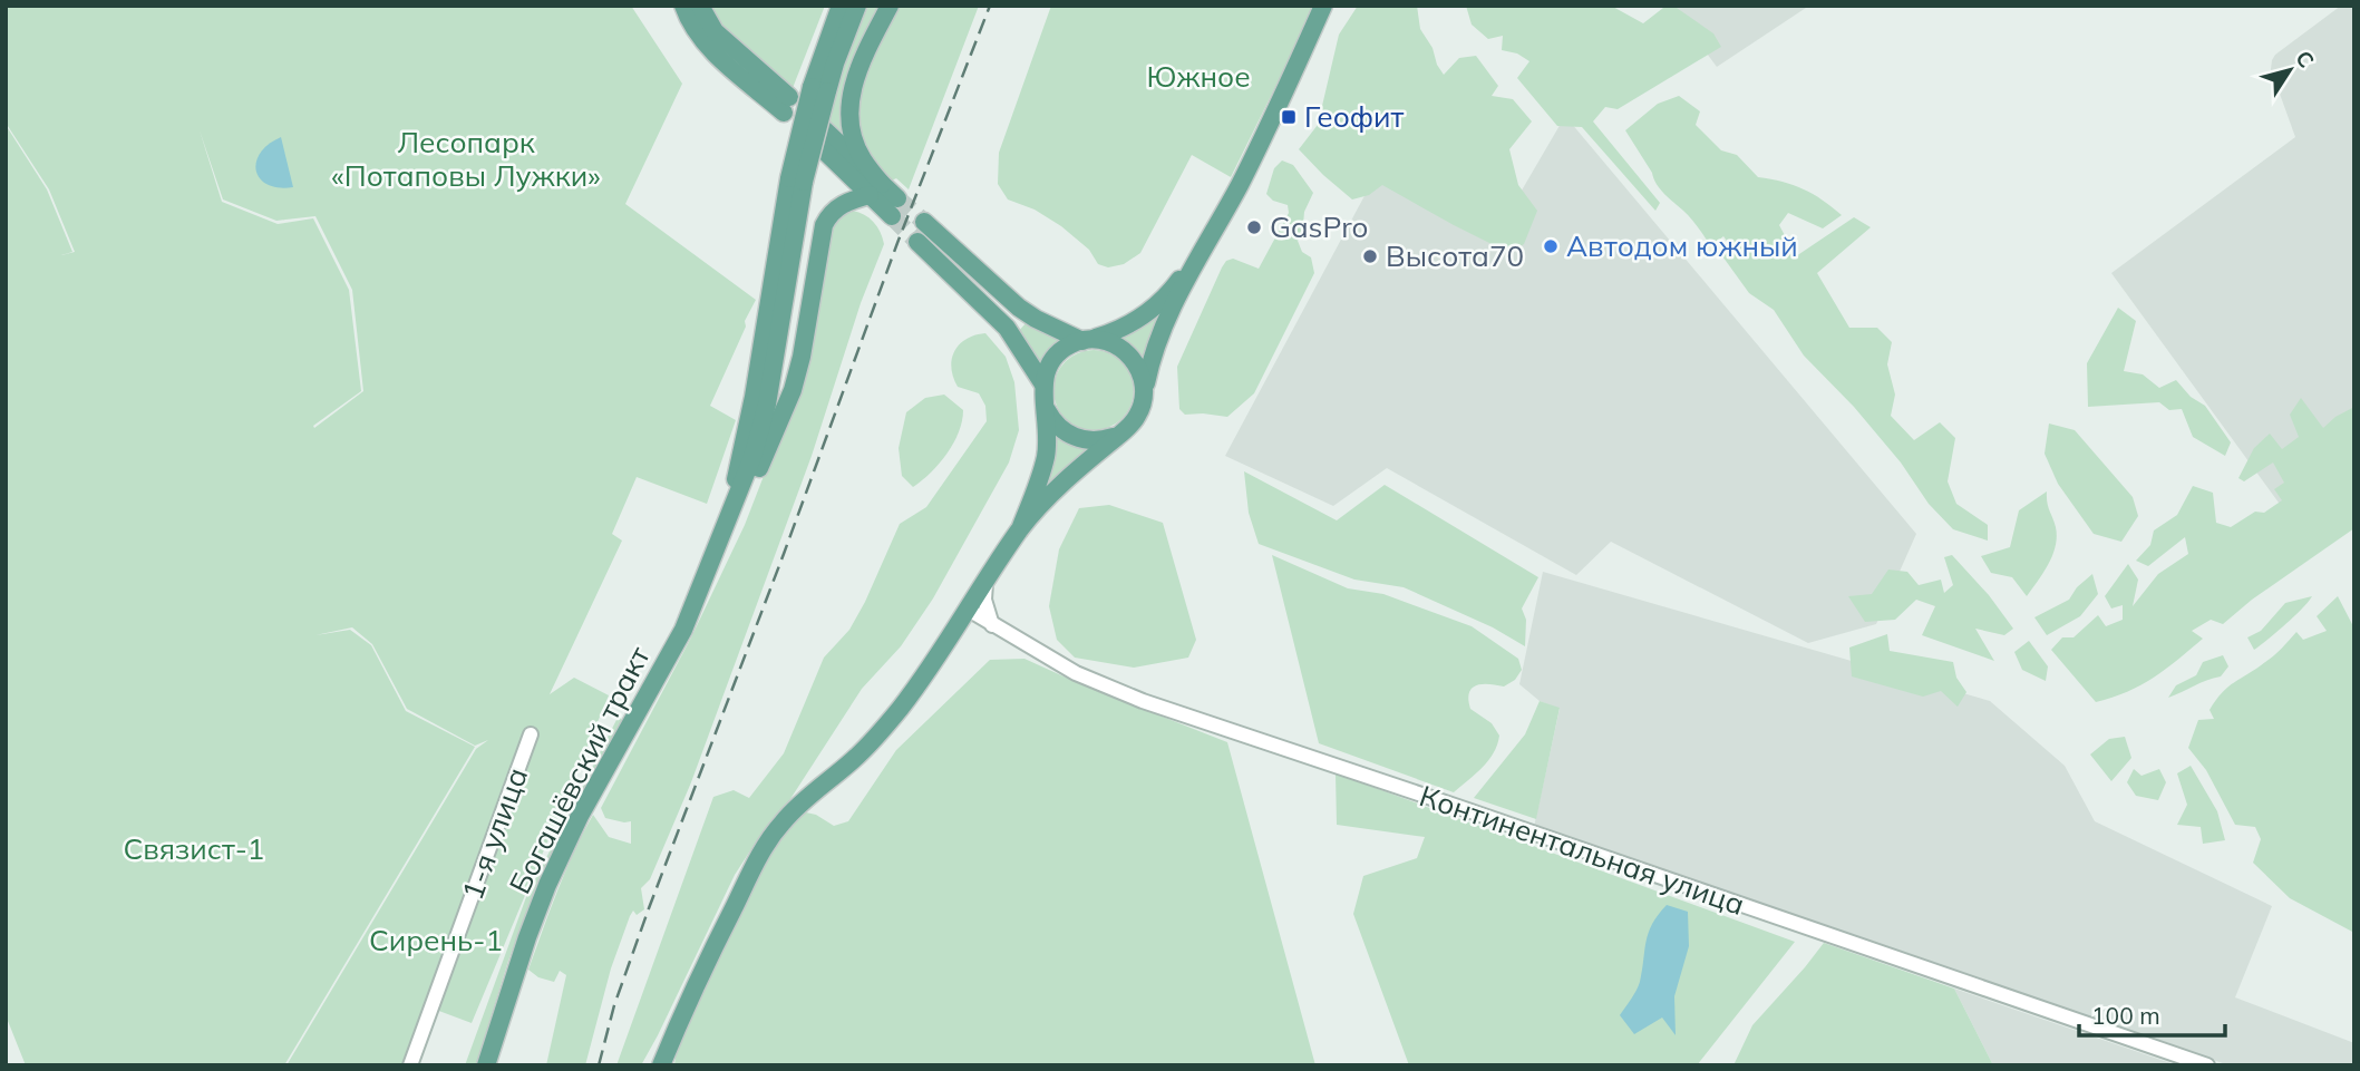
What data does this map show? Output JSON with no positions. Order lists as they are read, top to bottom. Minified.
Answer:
{"streets":{"main road":["Богашёвский тракт"],"street":["1-я улица","Континентальная улица"]},"parks":["Южное","Лесопарк «Потаповы Лужки»","Связист-1","Сирень-1"],"places":{"transit":["Геофит"],"other":["GasPro","Автодом южный","Высота70"]},"scale_bar":"100 m","north":"top right"}
